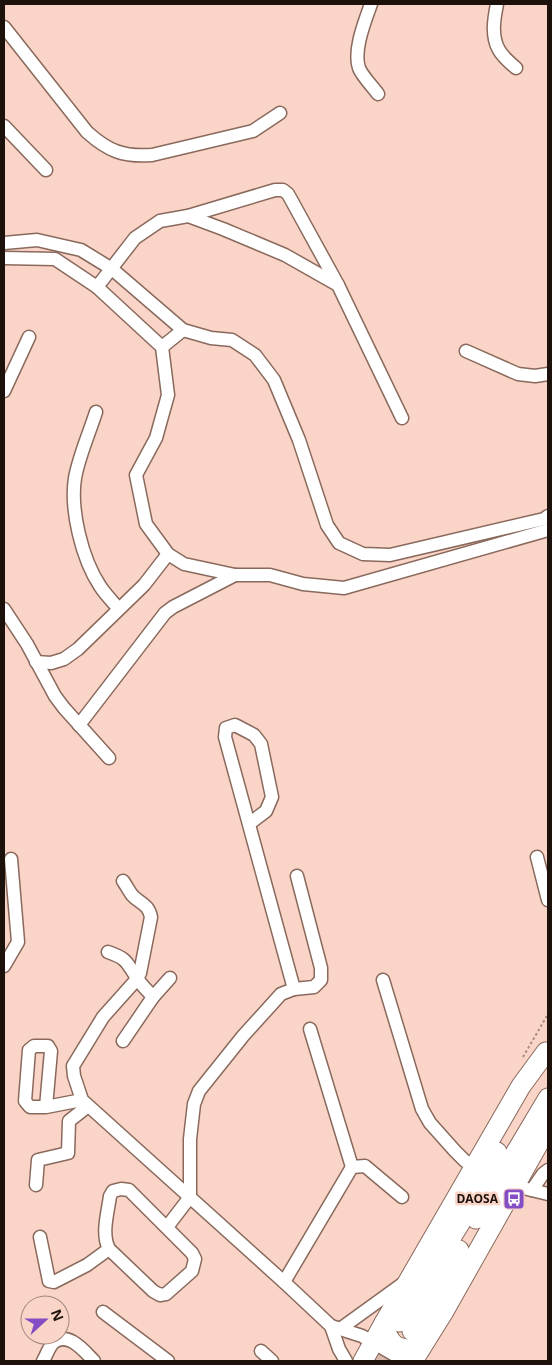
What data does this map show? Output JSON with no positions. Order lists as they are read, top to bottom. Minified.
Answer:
{"places":{"bus stop":["DAOSA"]},"north":"right"}
